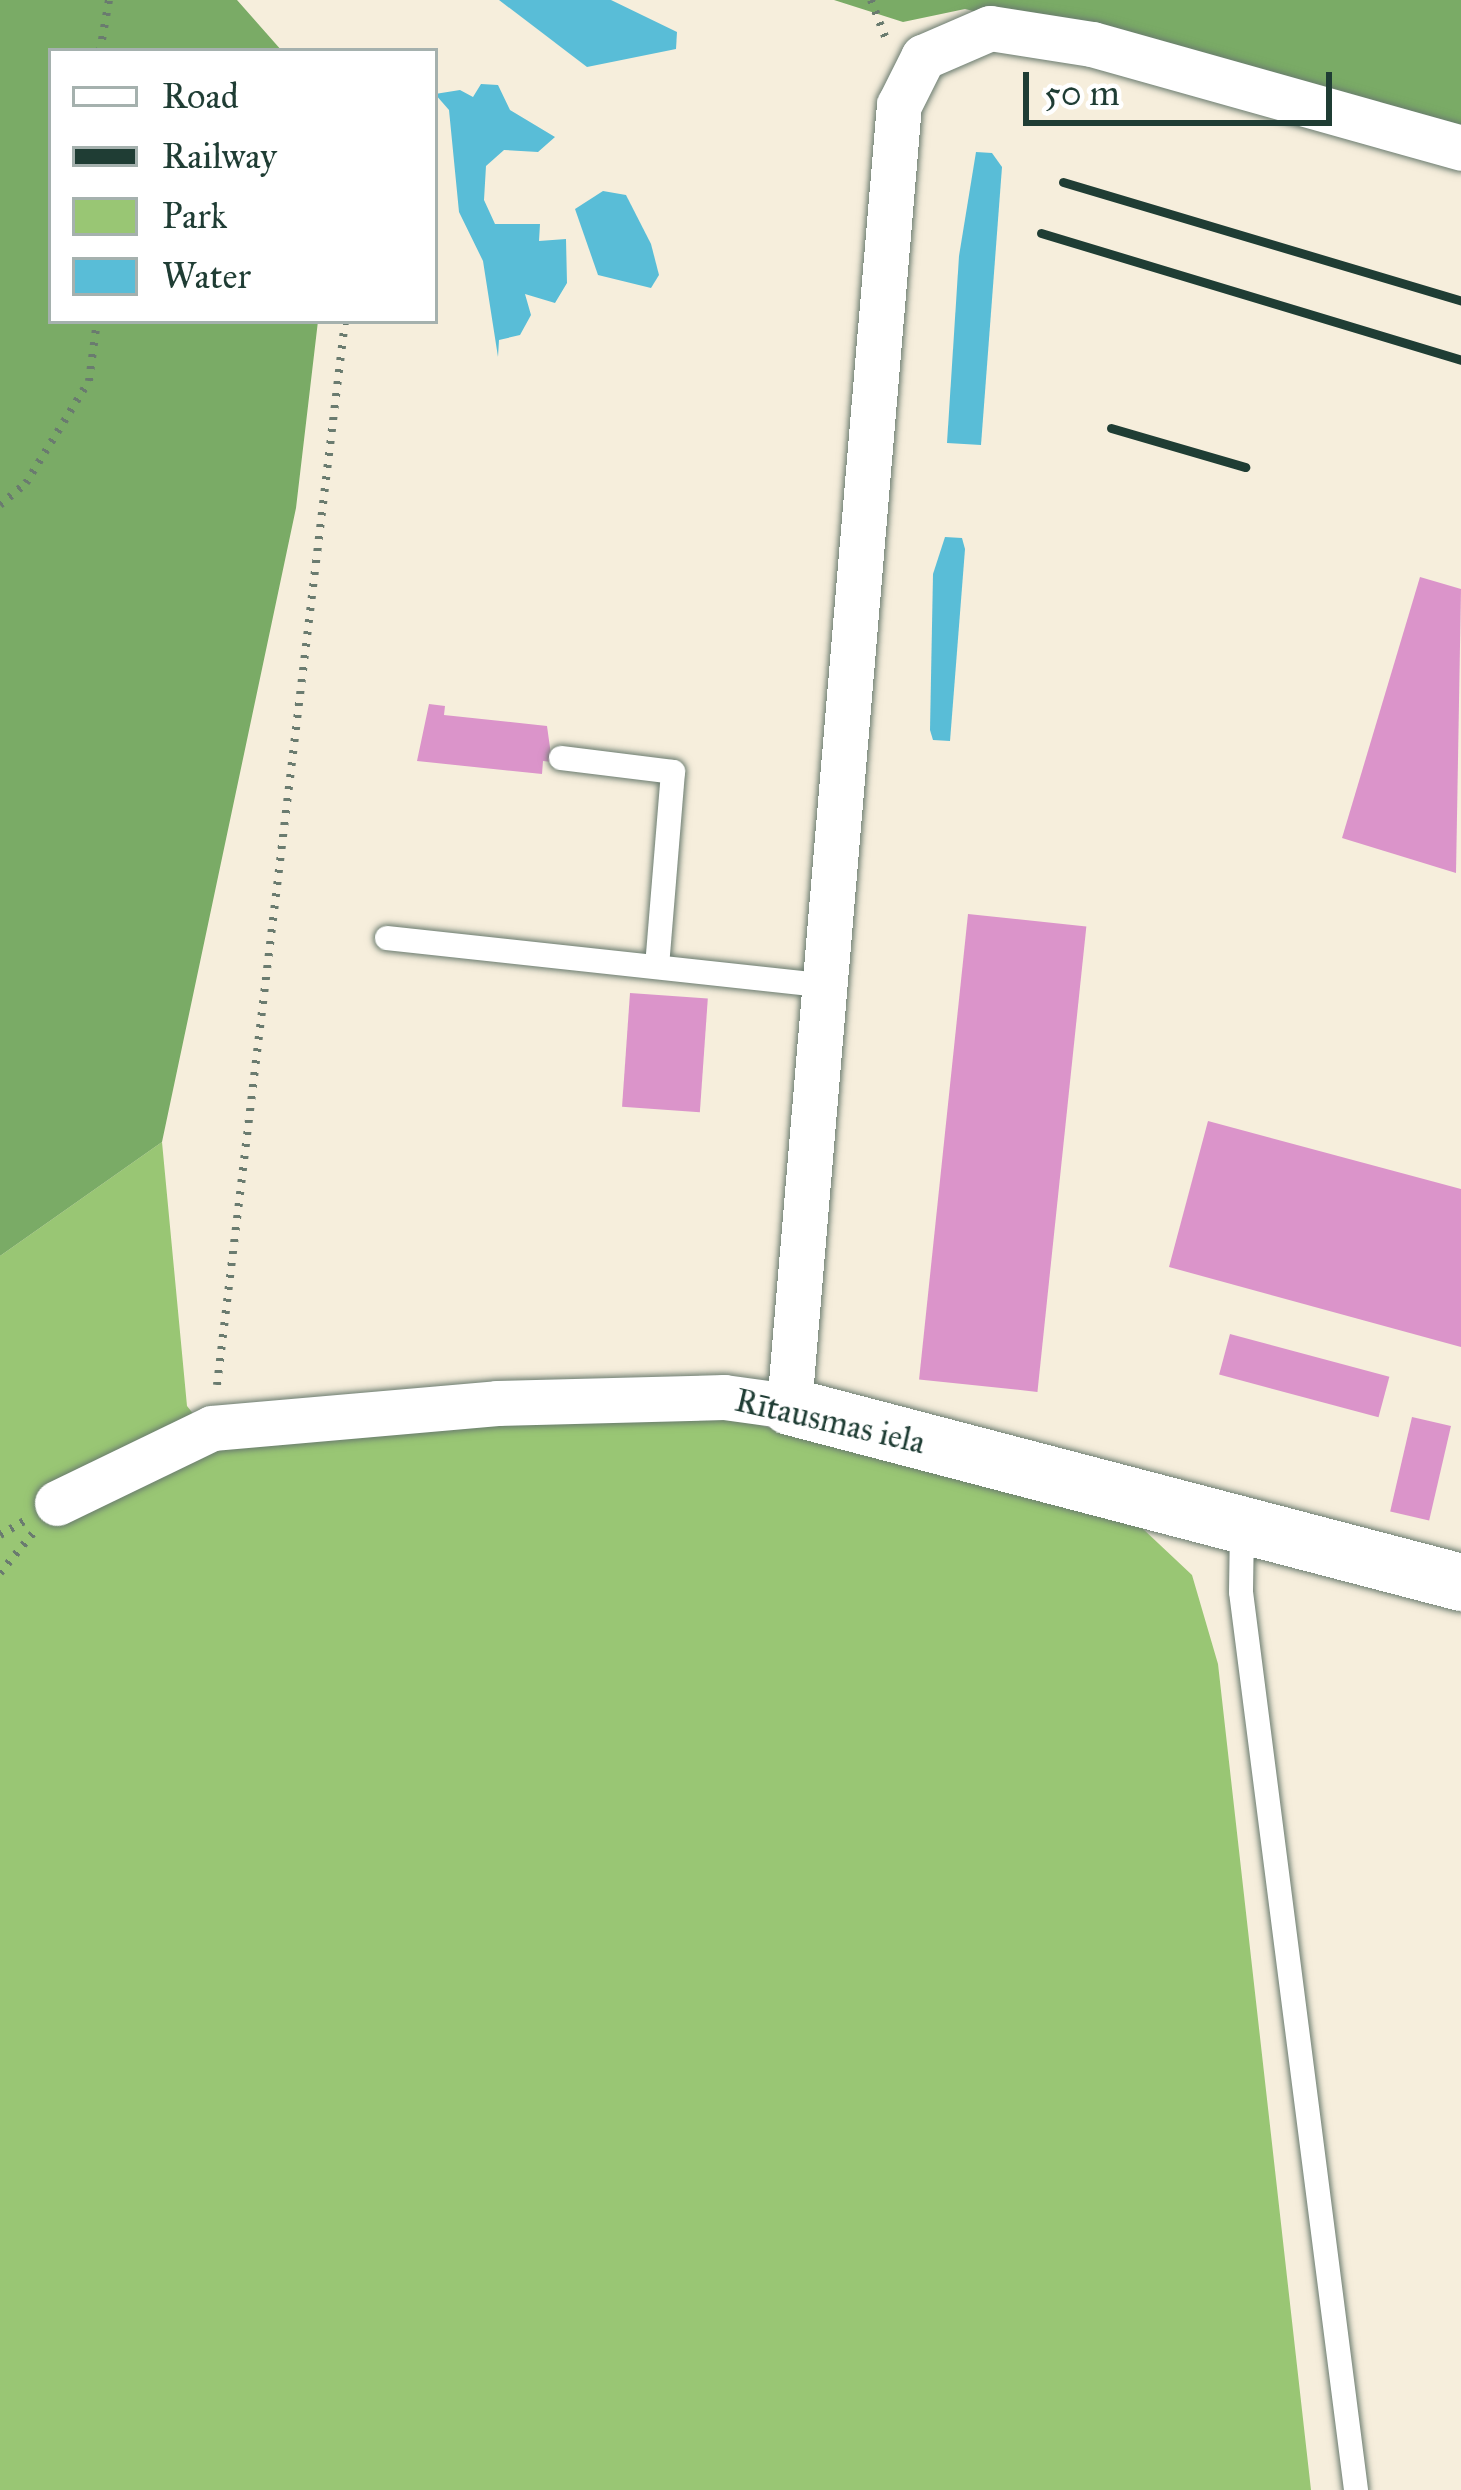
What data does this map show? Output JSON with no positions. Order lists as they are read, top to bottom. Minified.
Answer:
{"streets":{"street":["Rītausmas iela"]},"legend":["Road","Railway","Park","Water"],"scale_bar":"50 m"}
